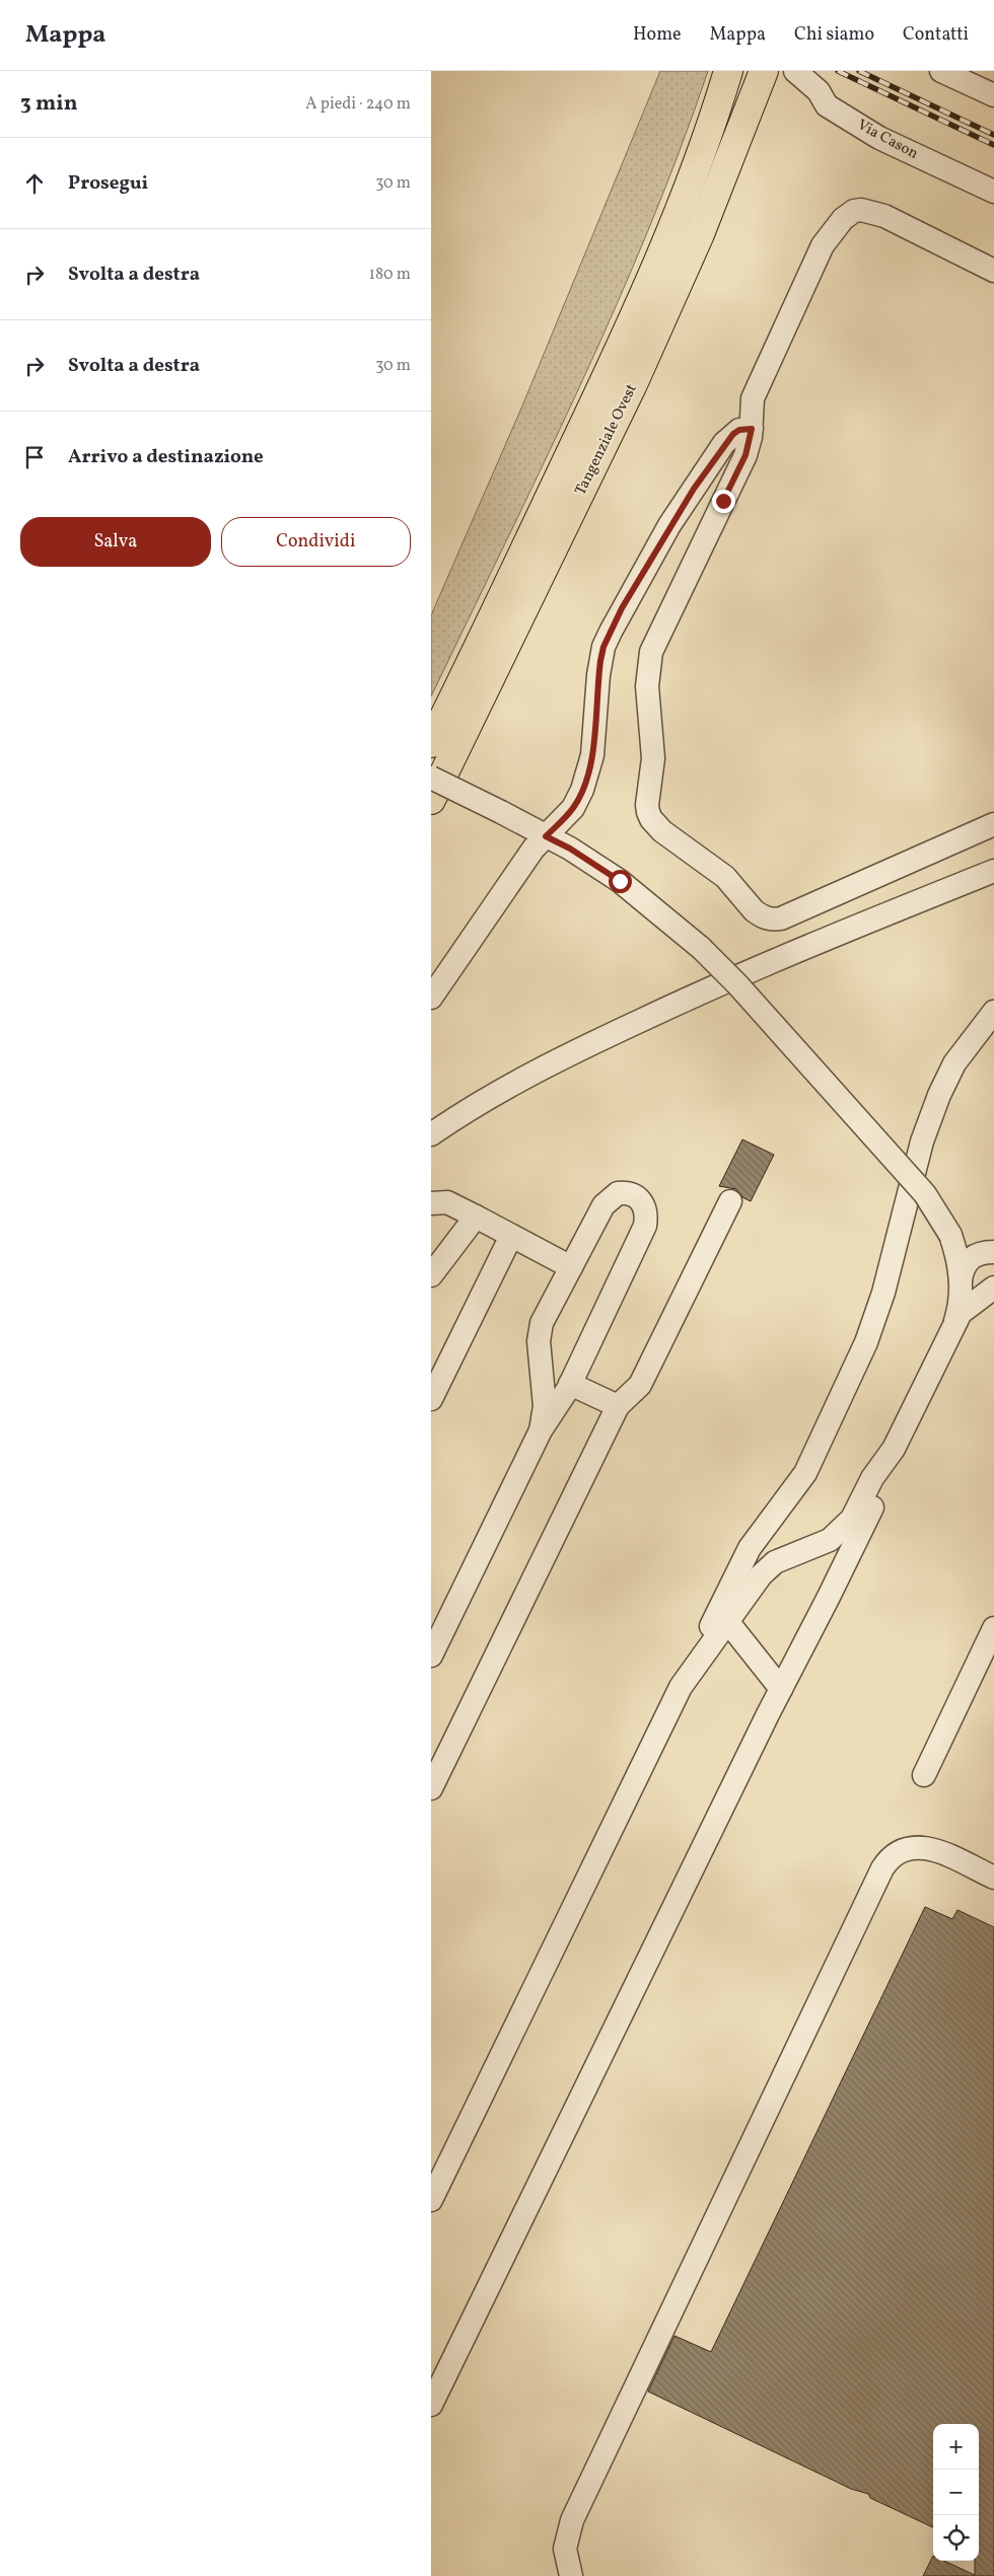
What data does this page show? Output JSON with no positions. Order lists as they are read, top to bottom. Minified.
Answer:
{"streets":{"highway":["Tangenziale Ovest"],"street":["Via Cason"]},"page":{"header":"Mappa","nav":["Home","Mappa","Chi siamo","Contatti"],"heading":["3 min","A piedi · 240 m"],"list":[["Prosegui","30 m"],["Svolta a destra","180 m"],["Svolta a destra","30 m"],"Arrivo a destinazione"],"buttons":["Salva","Condividi"],"map_buttons":["+","−"]}}
